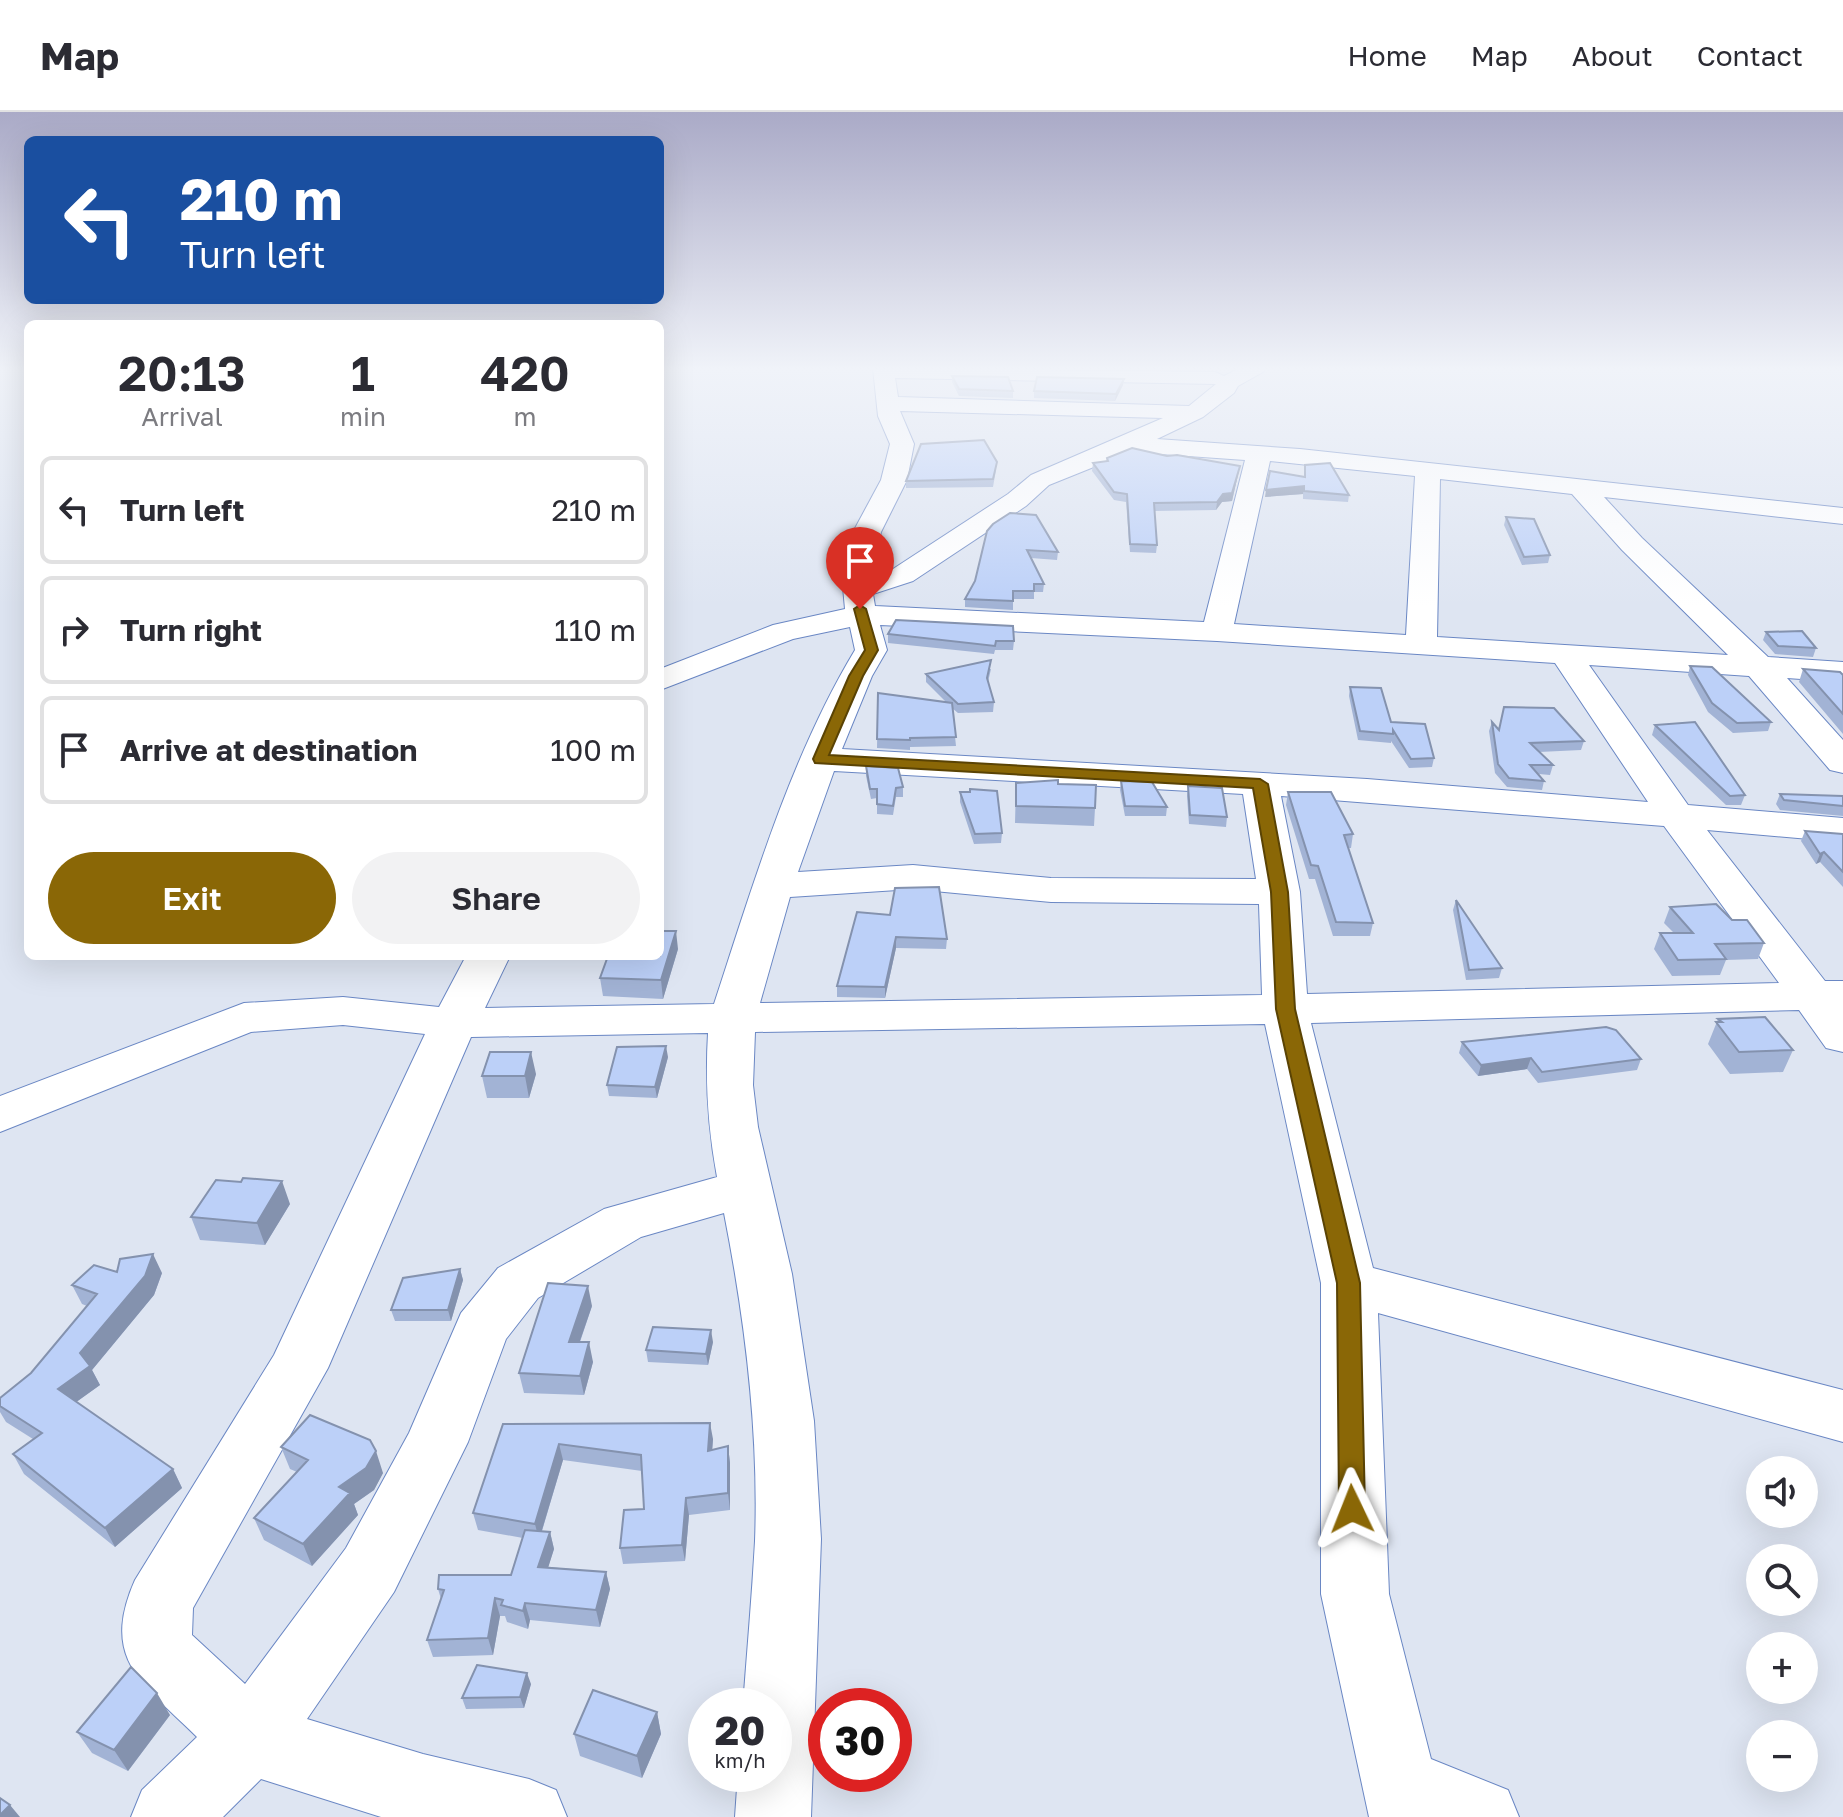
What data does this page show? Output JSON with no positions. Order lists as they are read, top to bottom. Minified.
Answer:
{"page":{"header":"Map","nav":["Home","Map","About","Contact"],"turn":["210 m","Turn left"],"eta":["20:13","Arrival","1","min","420","m"],"list":[{"name":"Turn left","value":"210 m"},{"name":"Turn right","value":"110 m"},{"name":"Arrive at destination","value":"100 m"}],"buttons":["Exit","Share"],"map_buttons":["+","−"],"speed":"20 km/h","limit":"30"}}
